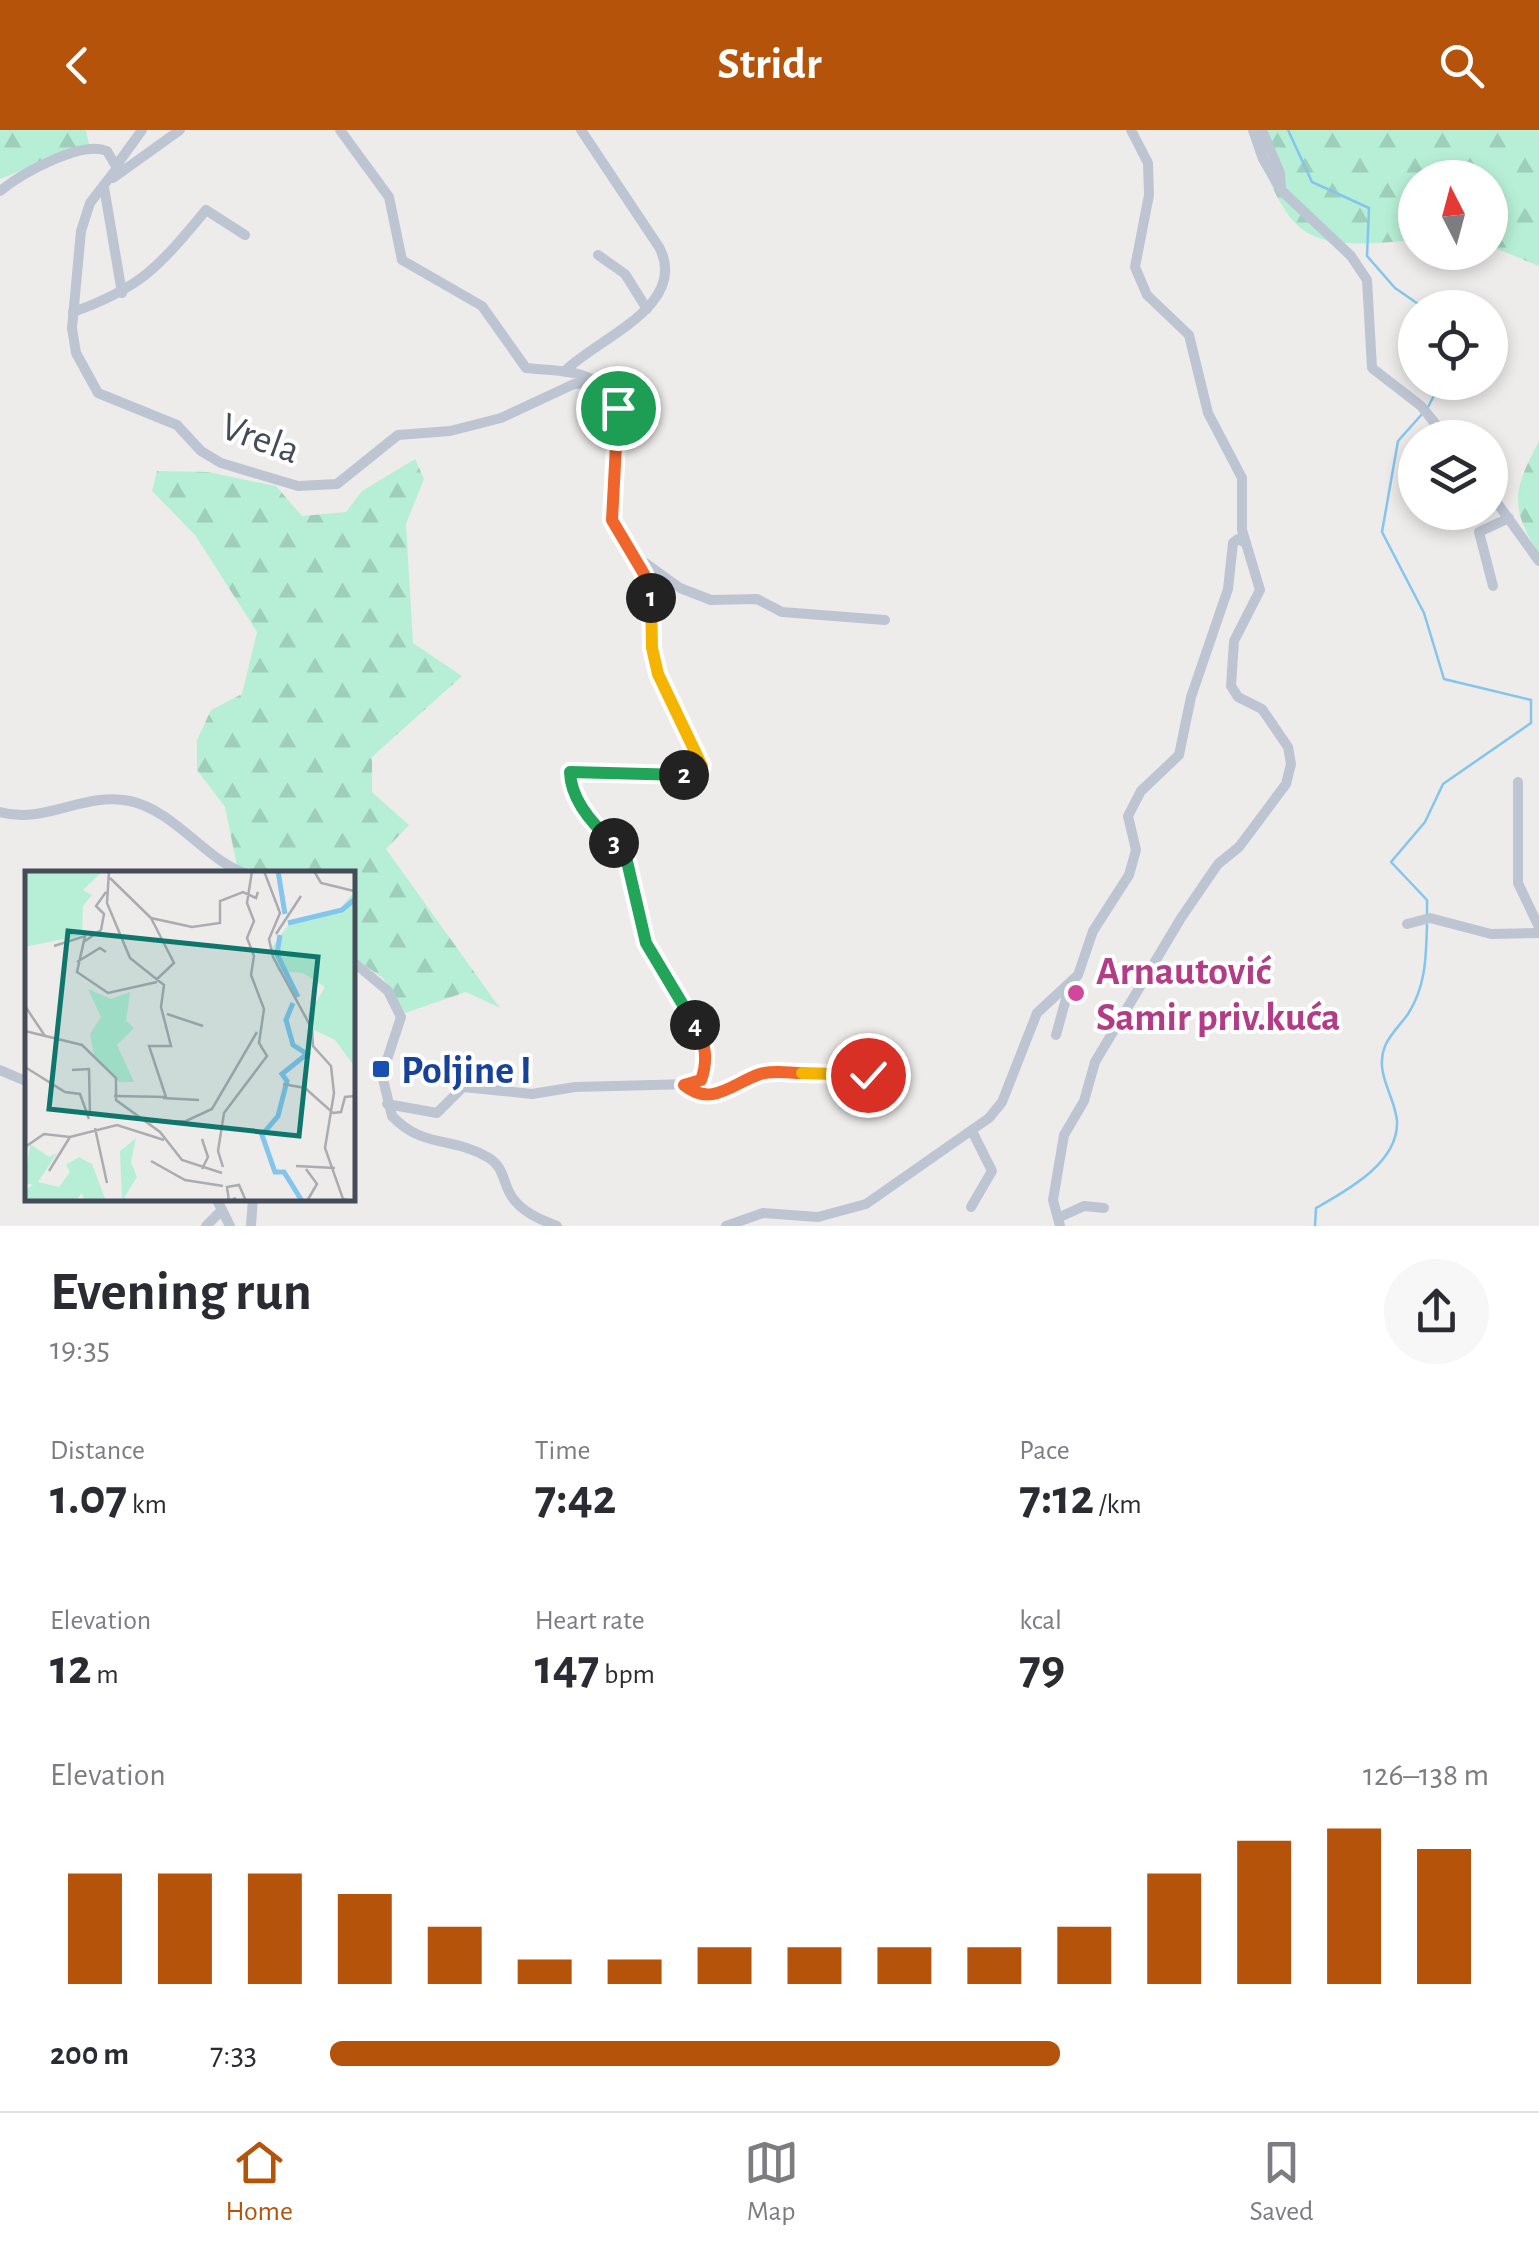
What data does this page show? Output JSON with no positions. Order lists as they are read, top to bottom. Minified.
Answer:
{"streets":{"street":["Vrela"]},"places":{"other":["Arnautović Samir priv.kuća"],"transit":["Poljine I"]},"north":"top","page":{"header":"Stridr","pins":["1","2","3","4"],"heading":["Evening run","19:35"],"stats":[["Distance","1.07 km"],["Time","7:42"],["Pace","7:12 /km"],["Elevation","12 m"],["Heart rate","147 bpm"],["kcal","79"]],"chart":["Elevation","126–138 m"],"list":[{"name":"200 m","note":"7:33"}],"tabs":["Home","Map","Saved"]}}
